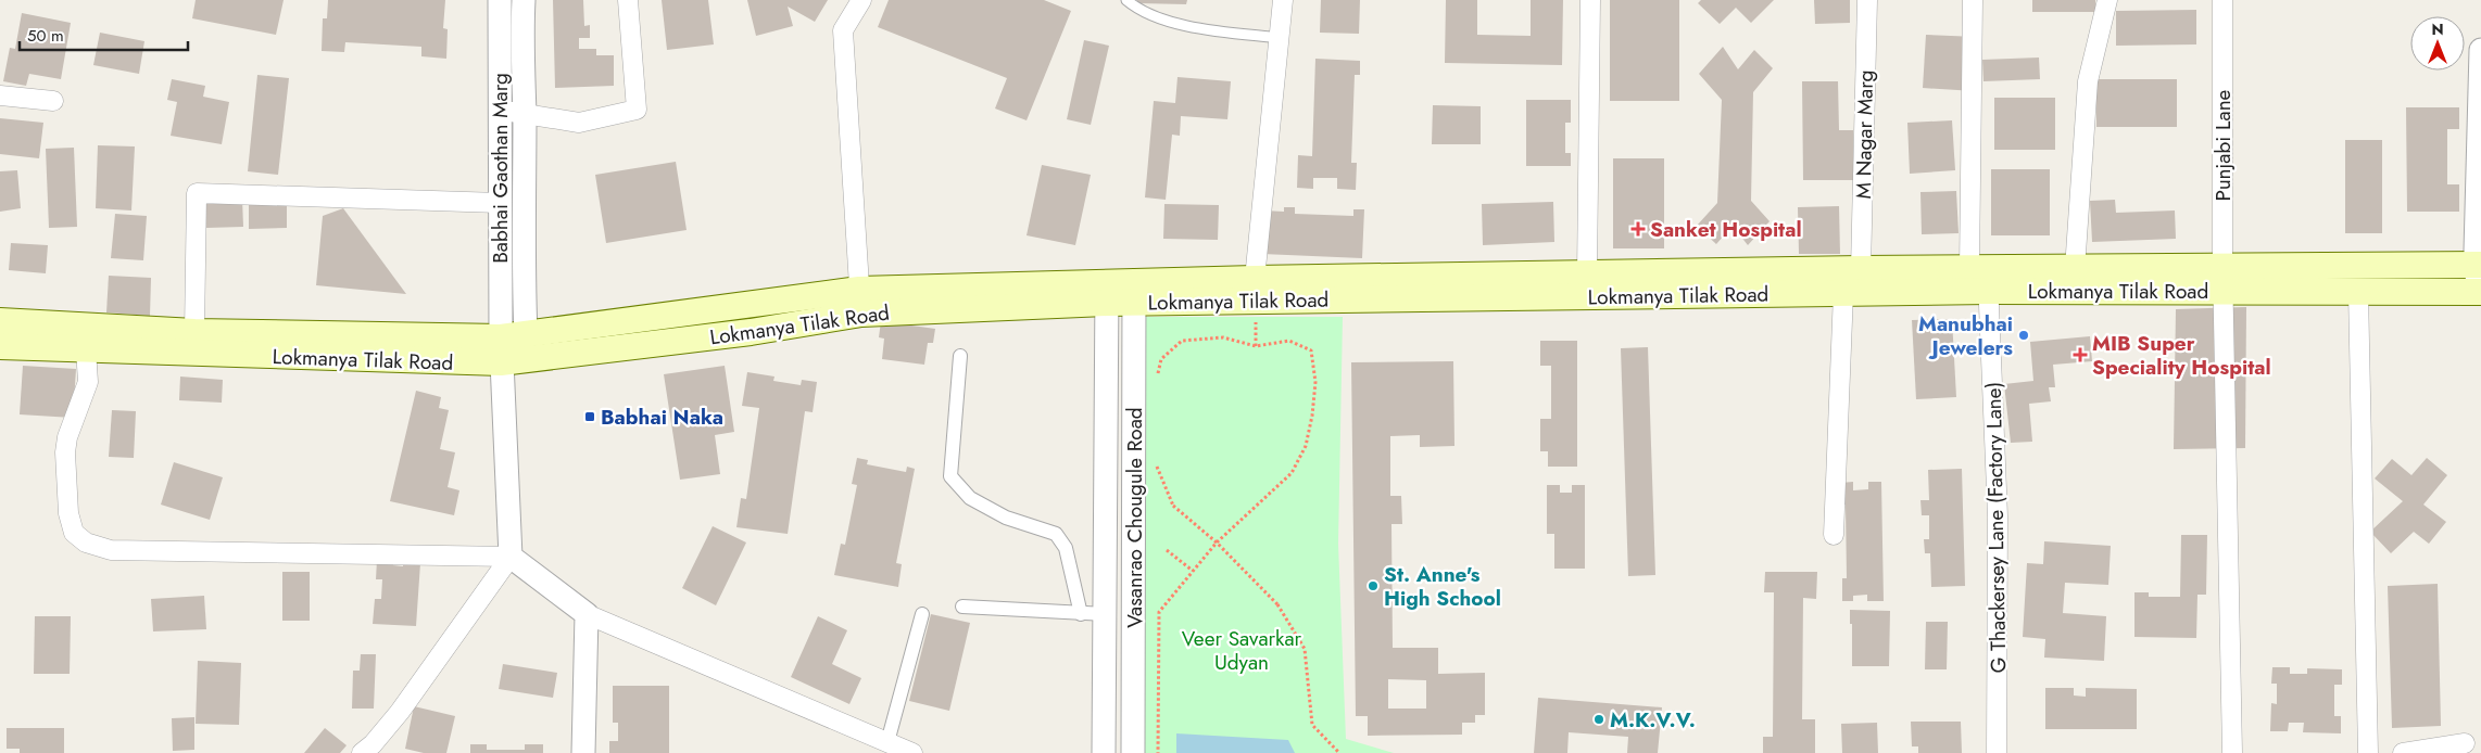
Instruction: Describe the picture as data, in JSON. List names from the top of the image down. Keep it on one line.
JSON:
{"streets":{"main road":["Lokmanya Tilak Road"],"street":["M Nagar Marg","Punjabi Lane","Babhai Gaothan Marg","Vasanrao Chougule Road","G Thackersey Lane (Factory Lane)"]},"crossings":[["M Nagar Marg","Lokmanya Tilak Road"],["Punjabi Lane","Lokmanya Tilak Road"],["Babhai Gaothan Marg","Lokmanya Tilak Road"],["Lokmanya Tilak Road","Vasanrao Chougule Road"],["Lokmanya Tilak Road","G Thackersey Lane (Factory Lane)"]],"parks":["Veer Savarkar Udyan"],"places":{"health":["Sanket Hospital","MIB Super Speciality Hospital"],"other":["Manubhai Jewelers","St. Anne's High School","M.K.V.V."],"transit":["Babhai Naka"]},"scale_bar":"50 m","north":"top"}
